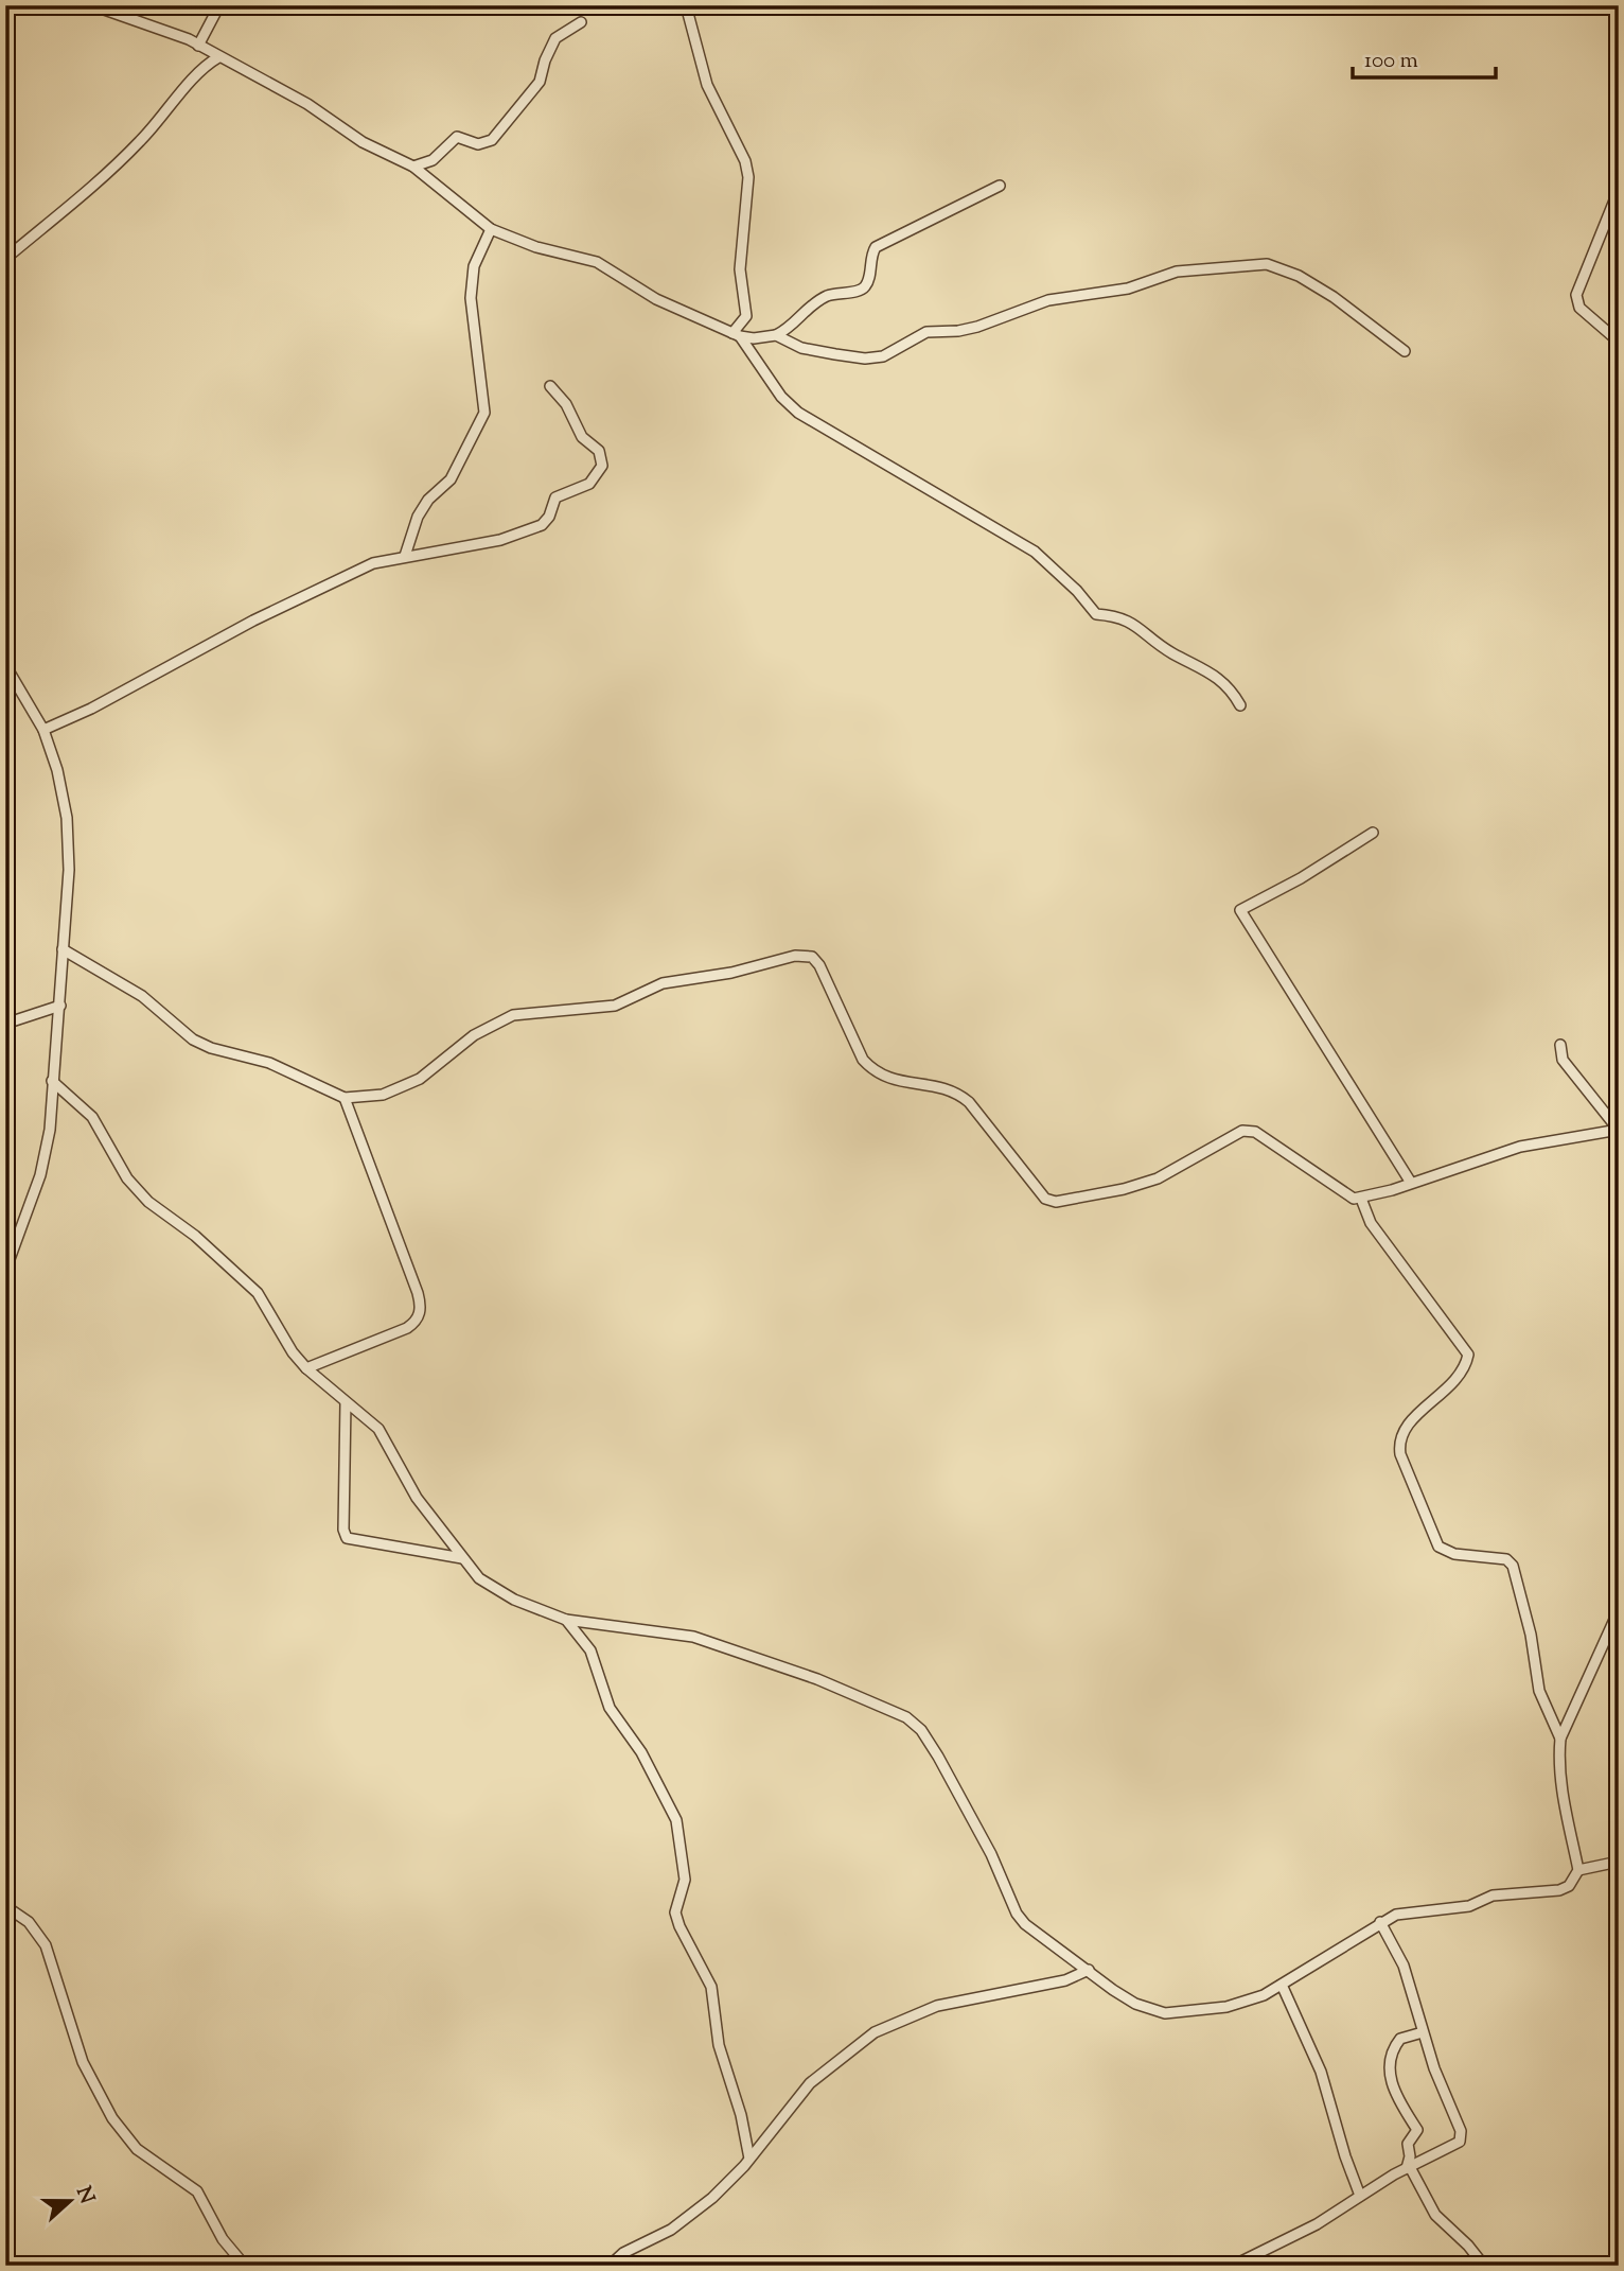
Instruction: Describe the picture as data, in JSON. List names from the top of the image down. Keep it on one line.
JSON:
{"scale_bar":"100 m","north":"right"}
